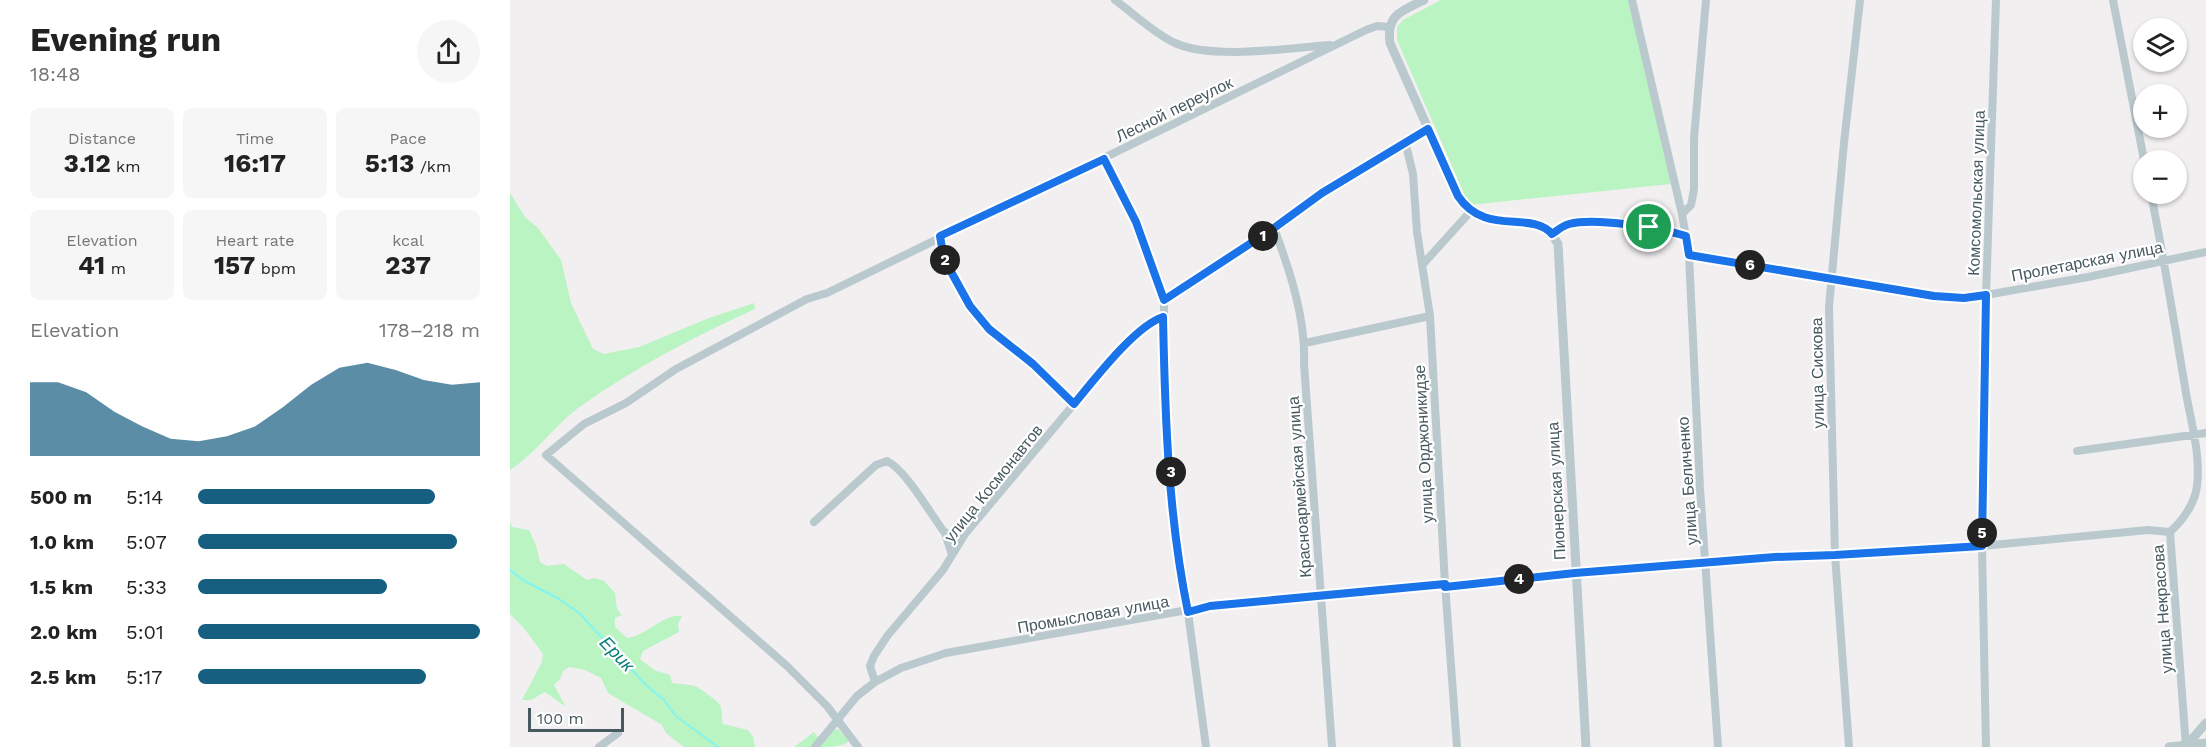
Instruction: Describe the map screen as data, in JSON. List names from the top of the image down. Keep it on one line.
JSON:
{"streets":{"street":["Лесной переулок","Комсомольская улица","Пролетарская улица","улица Сискова","улица Орджоникидзе","улица Беличенко","улица Космонавтов","Красноармейская улица","Пионерская улица","улица Некрасова","Промысловая улица"]},"crossings":[["Лесной переулок","Промысловая улица"],["Комсомольская улица","Пролетарская улица"],["Комсомольская улица","Промысловая улица"],["Пролетарская улица","улица Сискова"],["Пролетарская улица","улица Беличенко"],["Пролетарская улица","улица Некрасова"],["улица Сискова","Промысловая улица"],["улица Орджоникидзе","Промысловая улица"],["улица Беличенко","Промысловая улица"],["улица Космонавтов","Промысловая улица"],["Красноармейская улица","Промысловая улица"],["Пионерская улица","Промысловая улица"],["улица Некрасова","Промысловая улица"]],"water":["Ерик"],"scale_bar":"100 m","page":{"heading":["Evening run","18:48"],"map_buttons":["+","−"],"stats":[["Distance","3.12 km"],["Time","16:17"],["Pace","5:13 /km"],["Elevation","41 m"],["Heart rate","157 bpm"],["kcal","237"]],"pins":["1","2","6","3","5","4"],"chart":["Elevation","178–218 m"],"list":[{"name":"500 m","note":"5:14"},{"name":"1.0 km","note":"5:07"},{"name":"1.5 km","note":"5:33"},{"name":"2.0 km","note":"5:01"},{"name":"2.5 km","note":"5:17"}],"scale":"100 m"}}
